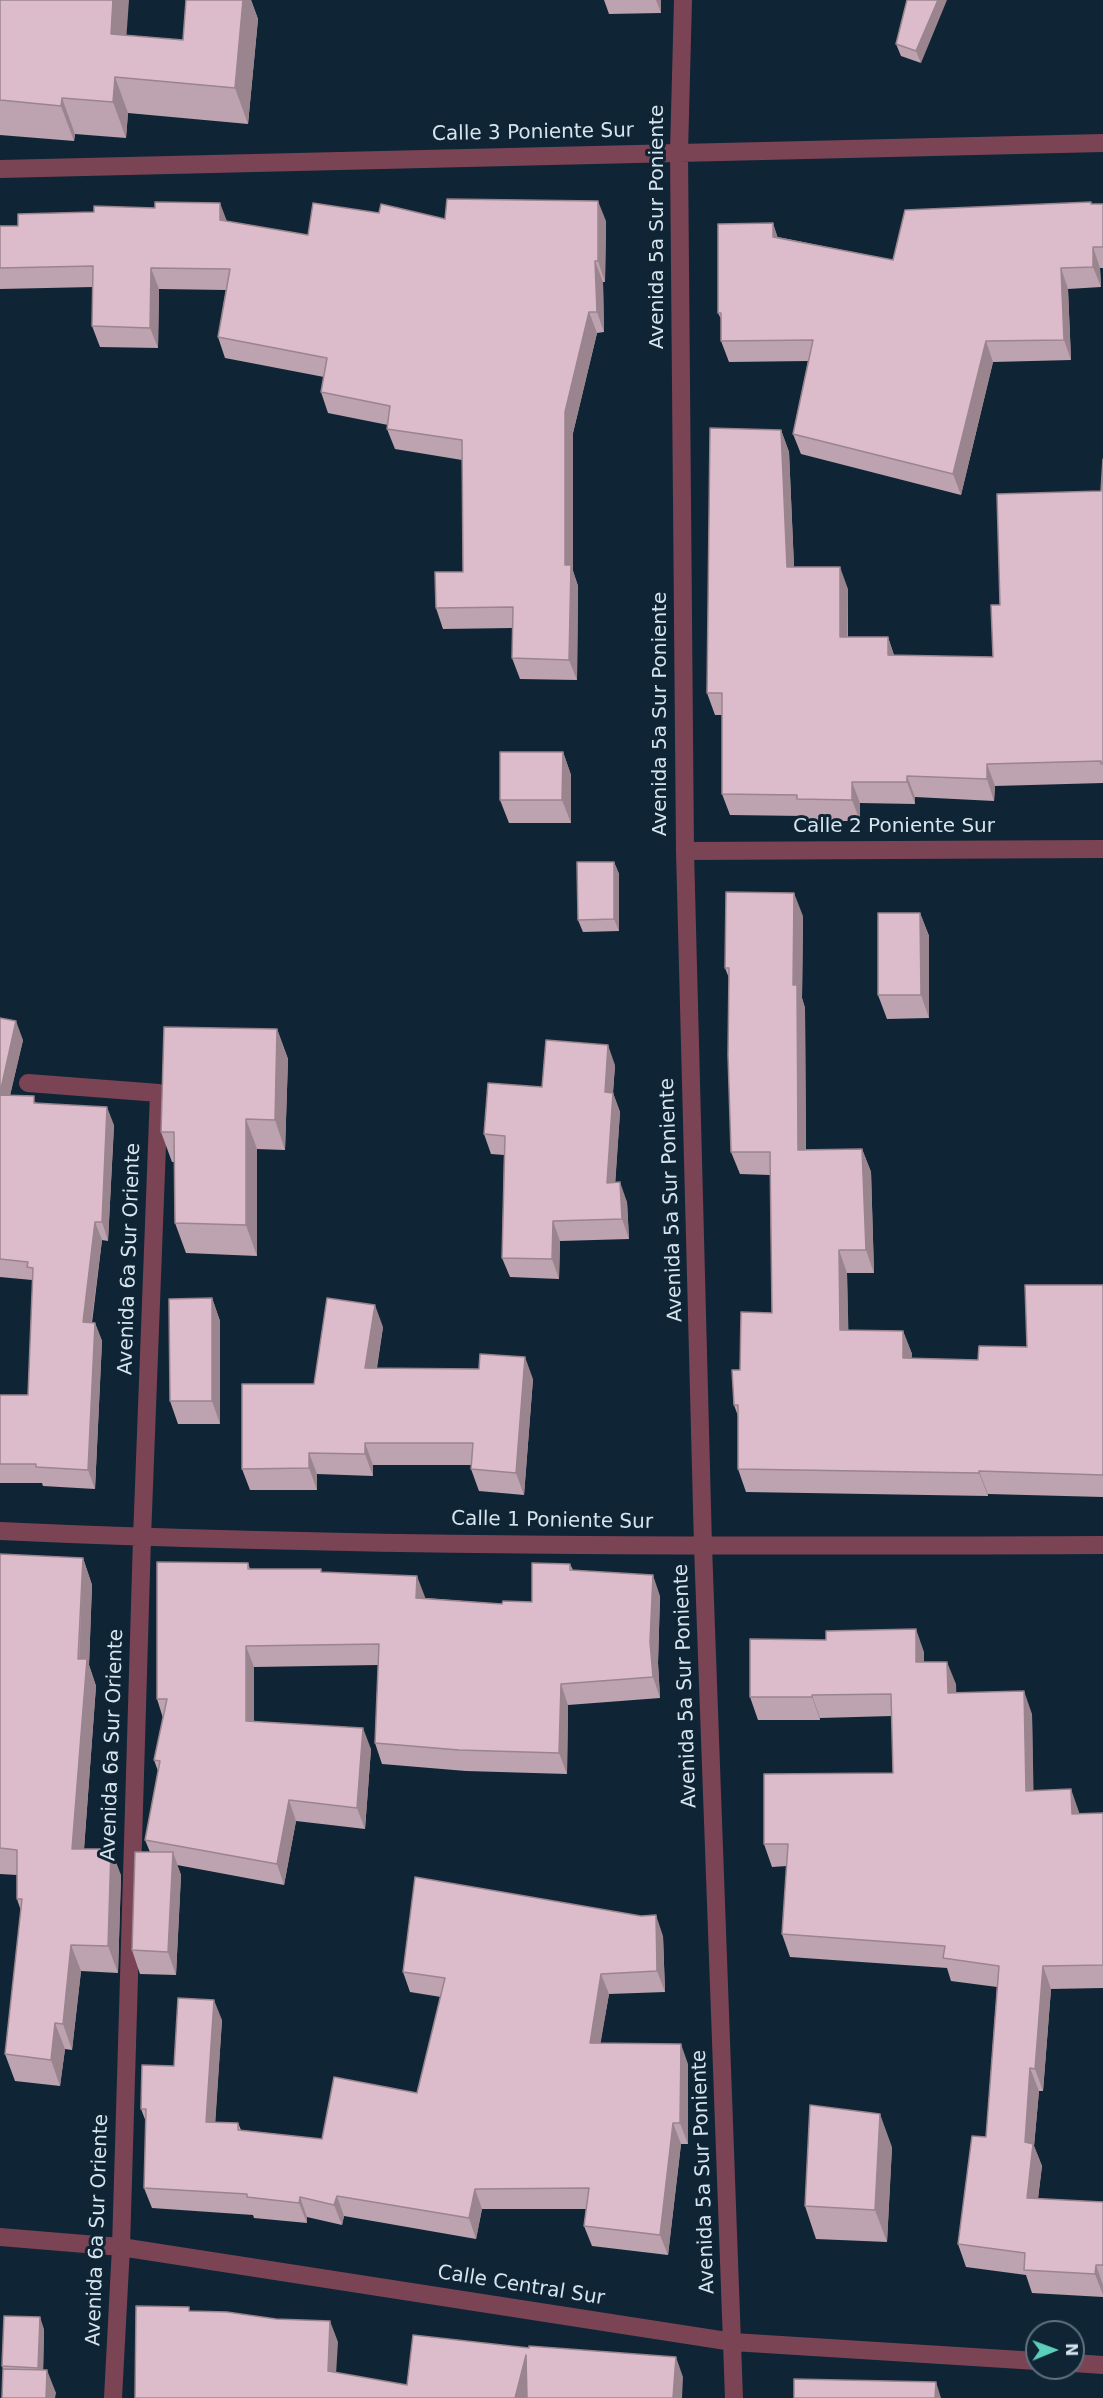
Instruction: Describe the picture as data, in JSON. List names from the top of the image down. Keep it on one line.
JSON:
{"streets":{"street":["Calle 3 Poniente Sur","Avenida 5a Sur Poniente","Calle 2 Poniente Sur","Avenida 6a Sur Oriente","Calle 1 Poniente Sur","Calle Central Sur"]},"crossings":[["Calle 3 Poniente Sur","Avenida 5a Sur Poniente"],["Avenida 5a Sur Poniente","Calle 2 Poniente Sur"],["Avenida 5a Sur Poniente","Calle 1 Poniente Sur"],["Avenida 5a Sur Poniente","Calle Central Sur"],["Avenida 6a Sur Oriente","Calle 1 Poniente Sur"],["Avenida 6a Sur Oriente","Calle Central Sur"]],"north":"right"}
